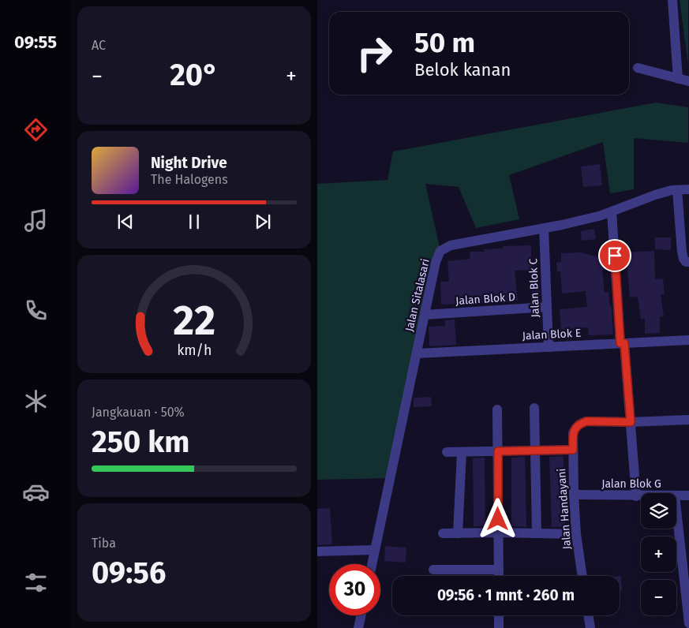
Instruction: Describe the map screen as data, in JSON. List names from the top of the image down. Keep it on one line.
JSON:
{"streets":{"street":["Jalan Blok C","Jalan Sitalasari","Jalan Blok D","Jalan Blok E","Jalan Blok G","Jalan Handayani"]},"crossings":[["Jalan Blok C","Jalan Sitalasari"],["Jalan Blok C","Jalan Blok D"],["Jalan Blok C","Jalan Blok E"],["Jalan Sitalasari","Jalan Blok D"],["Jalan Sitalasari","Jalan Blok E"],["Jalan Blok G","Jalan Handayani"]],"page":{"tabs":"09:55","tile":["AC",["Jangkauan · 50%","250 km"],["Tiba","09:56"]],"turn":["50 m","Belok kanan"],"heat":["−","20°","+"],"song":["Night Drive","The Halogens"],"map_buttons":["+","−"],"limit":"30","trip":"09:56 · 1 mnt · 260 m","gauge":["22","km/h"]}}
